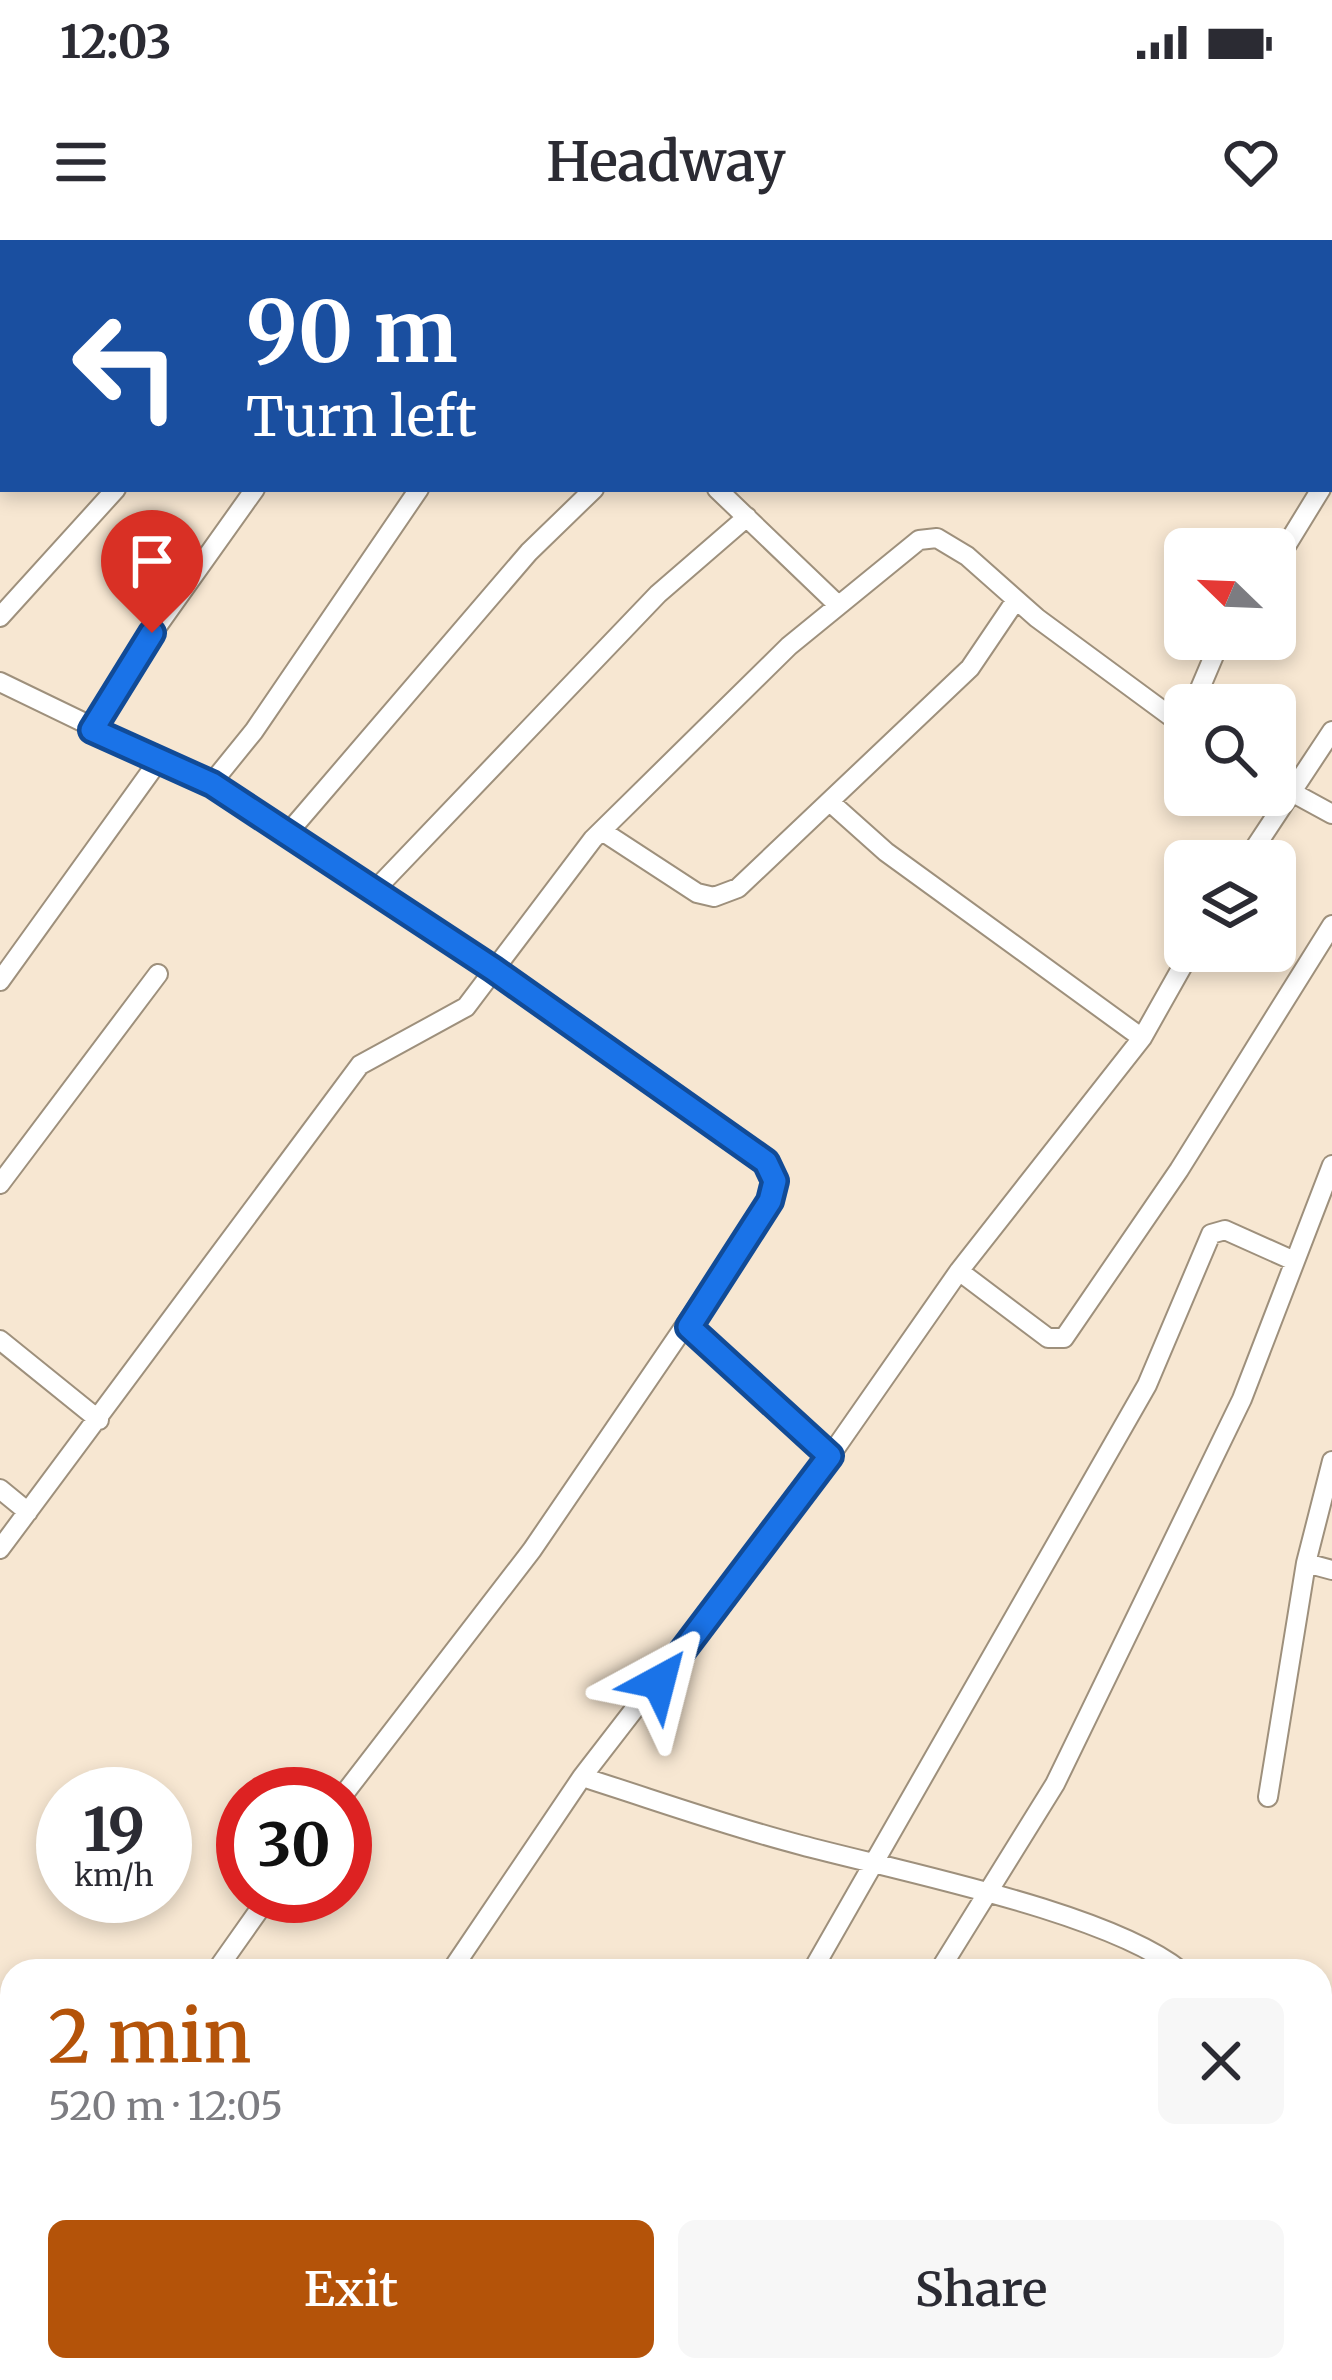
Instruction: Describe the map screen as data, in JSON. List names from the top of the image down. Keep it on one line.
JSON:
{"north":"top left","page":{"status":"12:03","header":"Headway","turn":["90 m","Turn left"],"speed":"19 km/h","limit":"30","heading":["2 min","520 m · 12:05"],"buttons":["Exit","Share"]}}
